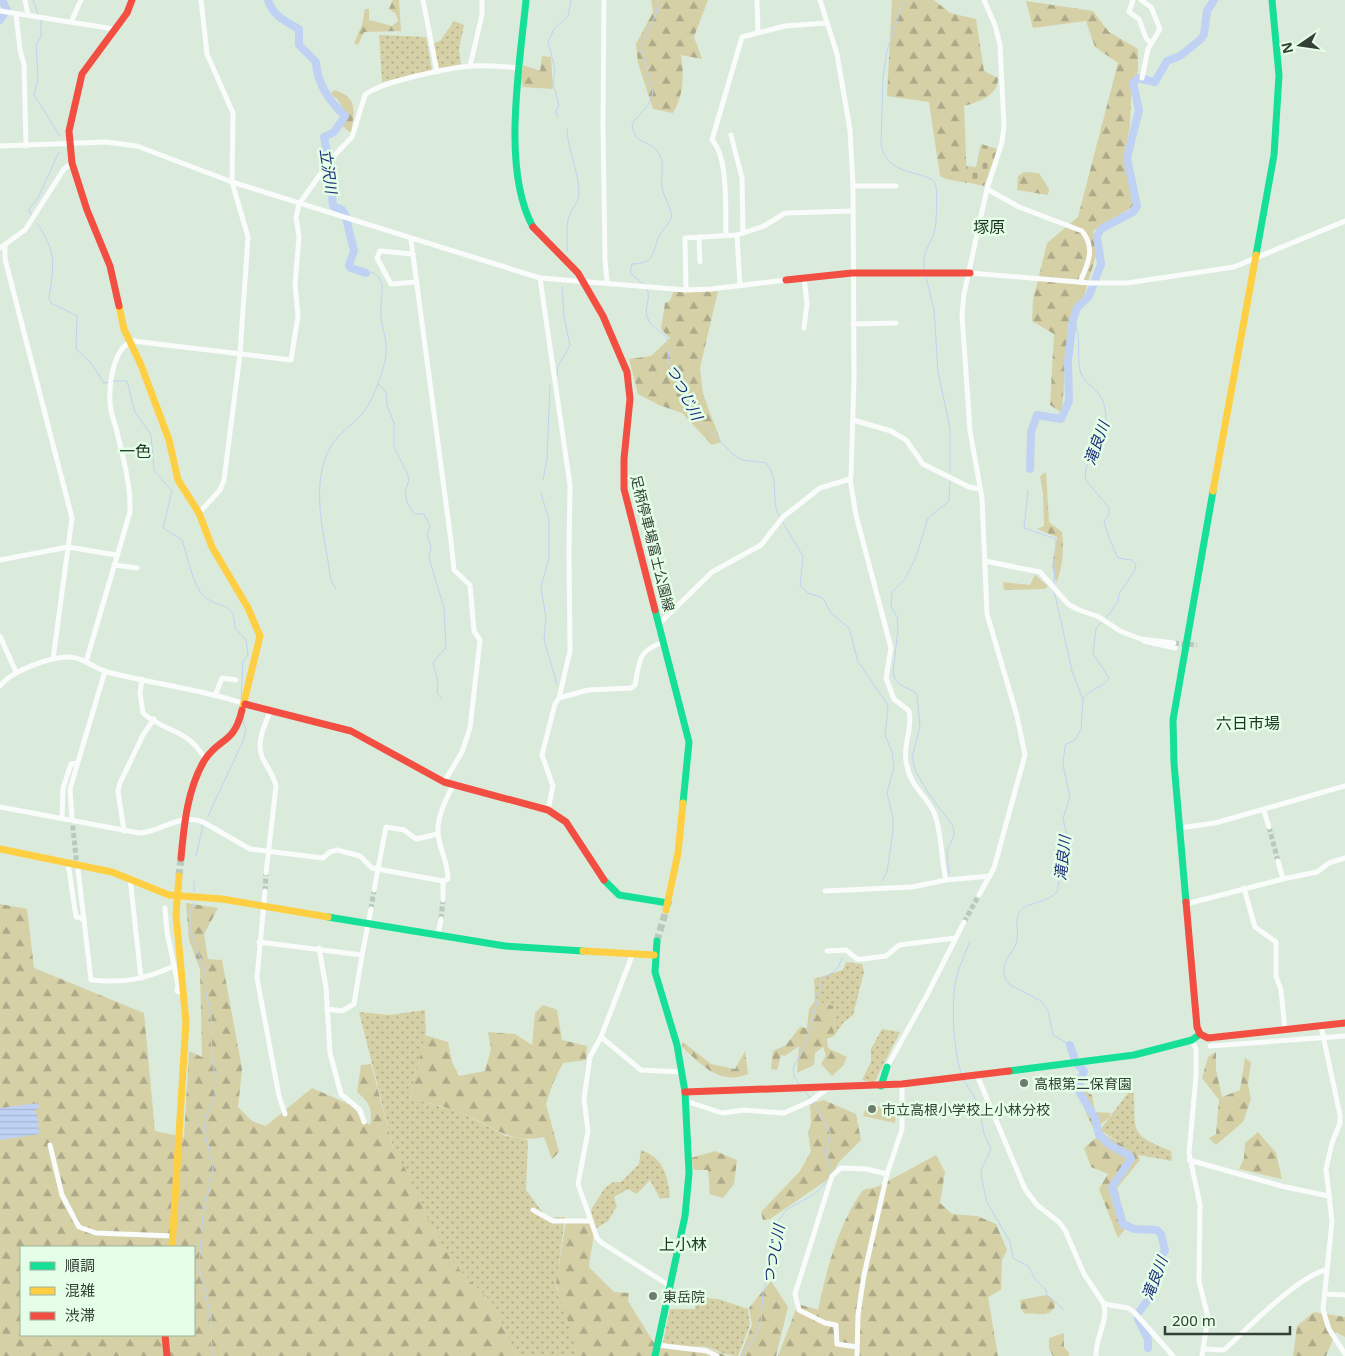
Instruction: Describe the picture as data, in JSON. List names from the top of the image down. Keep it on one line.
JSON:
{"streets":{"street":["足柄停車場富士公園線"]},"districts":["塚原","一色","六日市場","上小林"],"water":["立沢川","つつじ川","滝良川"],"places":["高根第二保育園","市立高根小学校上小林分校","東岳院"],"legend":["順調","混雑","渋滞"],"scale_bar":"200 m","north":"left"}
